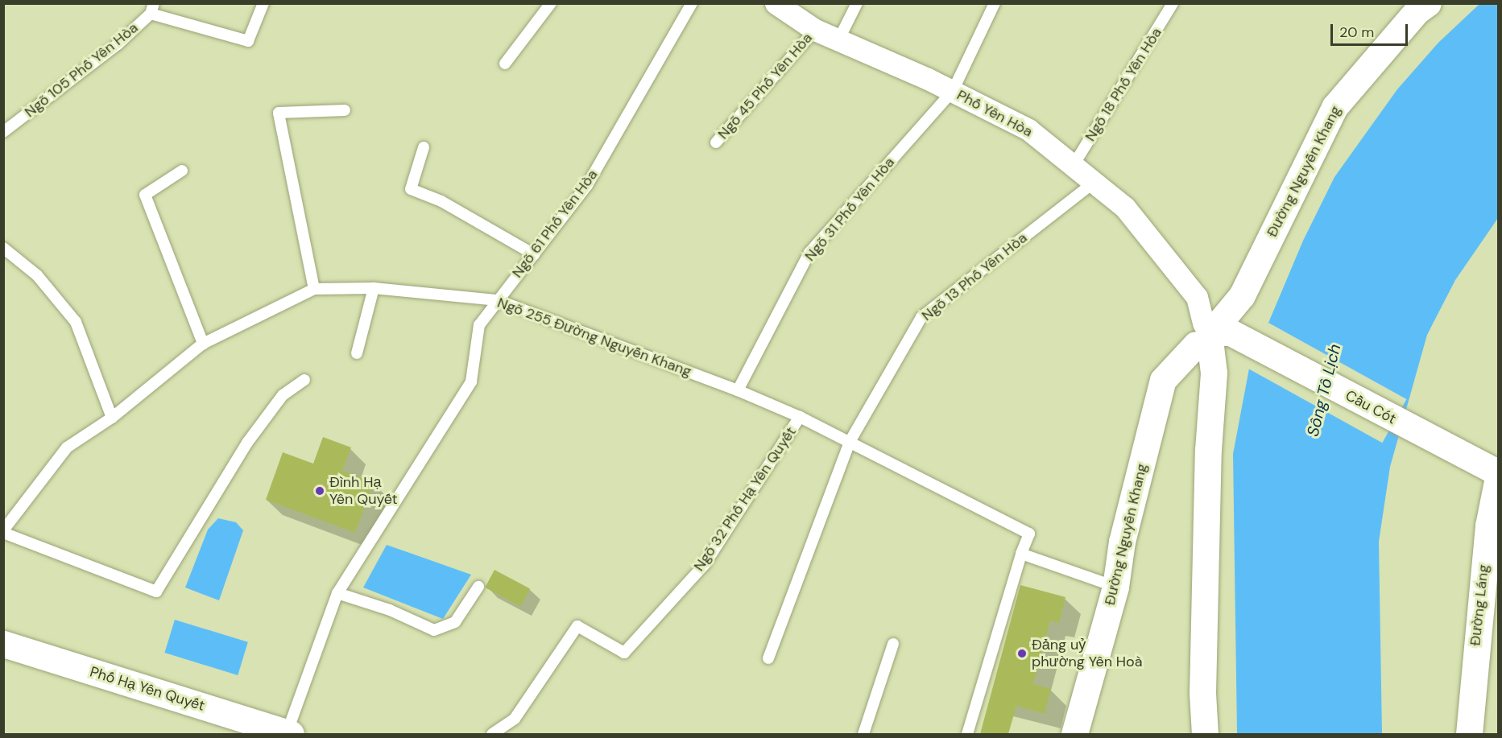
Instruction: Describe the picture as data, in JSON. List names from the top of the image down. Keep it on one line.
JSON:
{"streets":{"main road":["Đường Nguyễn Khang","Cầu Cót","Đường Láng","Phố Hạ Yên Quyết"],"street":["Phố Yên Hòa"],"lane":["Ngõ 105 Phố Yên Hòa","Ngõ 18 Phố Yên Hòa","Ngõ 45 Phố Yên Hòa","Ngõ 31 Phố Yên Hòa","Ngõ 61 Phố Yên Hòa","Ngõ 13 Phố Yên Hòa","Ngõ 255 Đường Nguyễn Khang","Ngõ 32 Phố Hạ Yên Quyết"]},"crossings":[["Ngõ 18 Phố Yên Hòa","Phố Yên Hòa"],["Ngõ 45 Phố Yên Hòa","Phố Yên Hòa"],["Phố Yên Hòa","Đường Nguyễn Khang"],["Phố Yên Hòa","Ngõ 31 Phố Yên Hòa"],["Phố Yên Hòa","Ngõ 13 Phố Yên Hòa"],["Phố Yên Hòa","Cầu Cót"],["Đường Nguyễn Khang","Cầu Cót"],["Ngõ 31 Phố Yên Hòa","Ngõ 255 Đường Nguyễn Khang"],["Ngõ 61 Phố Yên Hòa","Ngõ 255 Đường Nguyễn Khang"],["Ngõ 61 Phố Yên Hòa","Phố Hạ Yên Quyết"],["Ngõ 13 Phố Yên Hòa","Ngõ 255 Đường Nguyễn Khang"],["Ngõ 255 Đường Nguyễn Khang","Ngõ 32 Phố Hạ Yên Quyết"]],"water":["Sông Tô Lịch"],"places":["Đình Hạ Yên Quyết","Đảng uỷ phường Yên Hoà"],"scale_bar":"20 m"}
